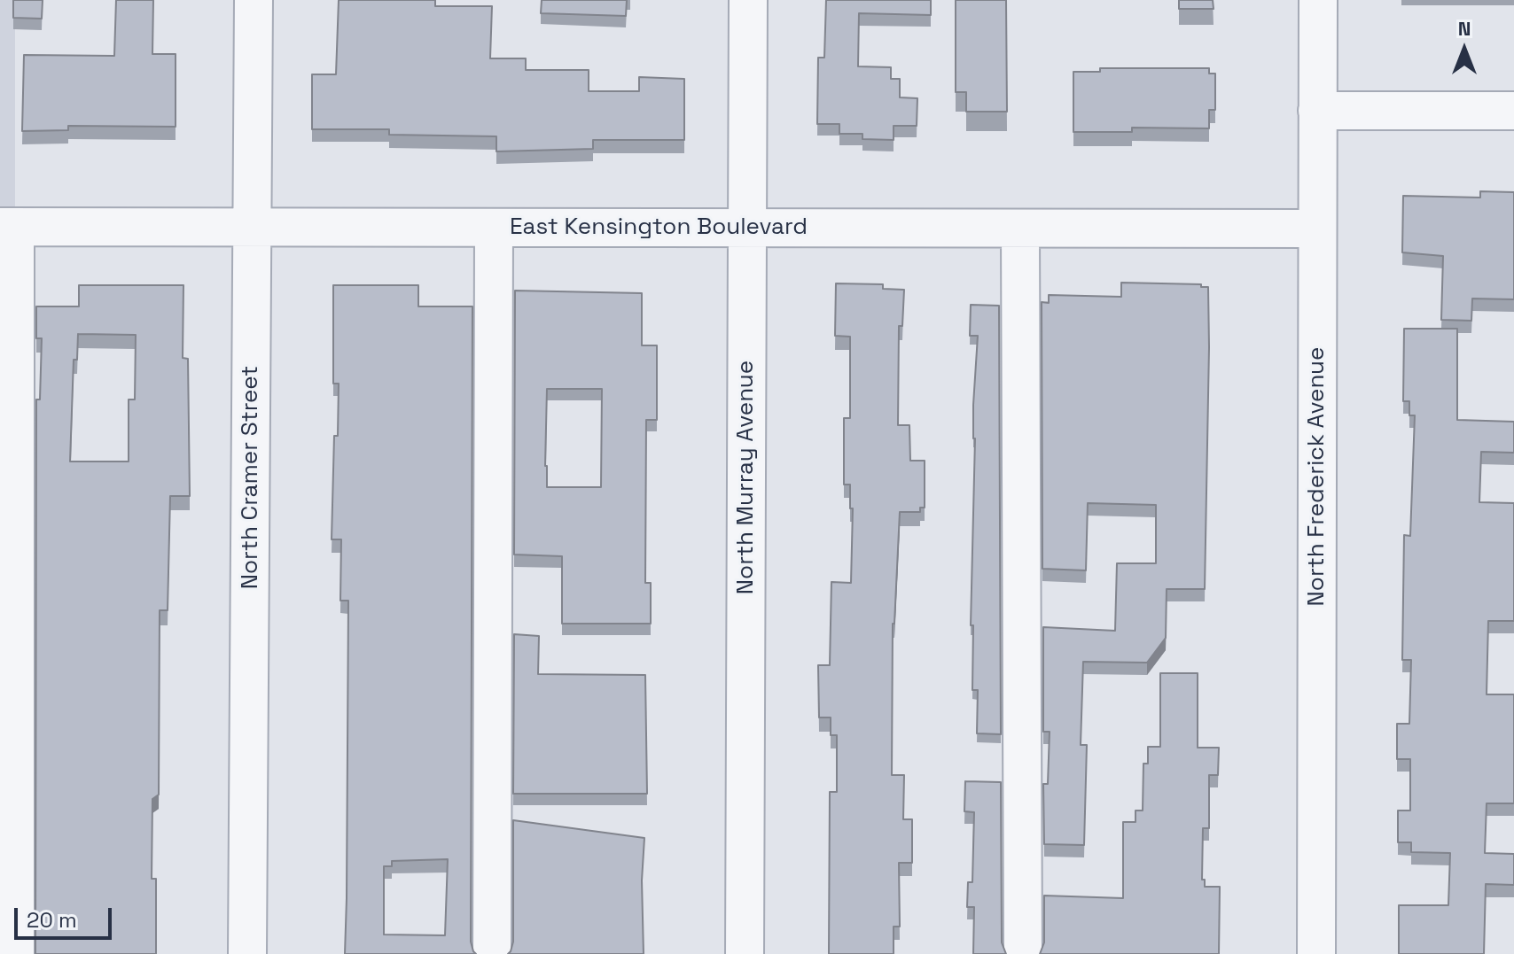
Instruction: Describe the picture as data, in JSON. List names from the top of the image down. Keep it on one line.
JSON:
{"streets":{"street":["East Kensington Boulevard","North Frederick Avenue","North Cramer Street","North Murray Avenue"]},"crossings":[["East Kensington Boulevard","North Frederick Avenue"],["East Kensington Boulevard","North Cramer Street"],["East Kensington Boulevard","North Murray Avenue"]],"scale_bar":"20 m","north":"top"}
